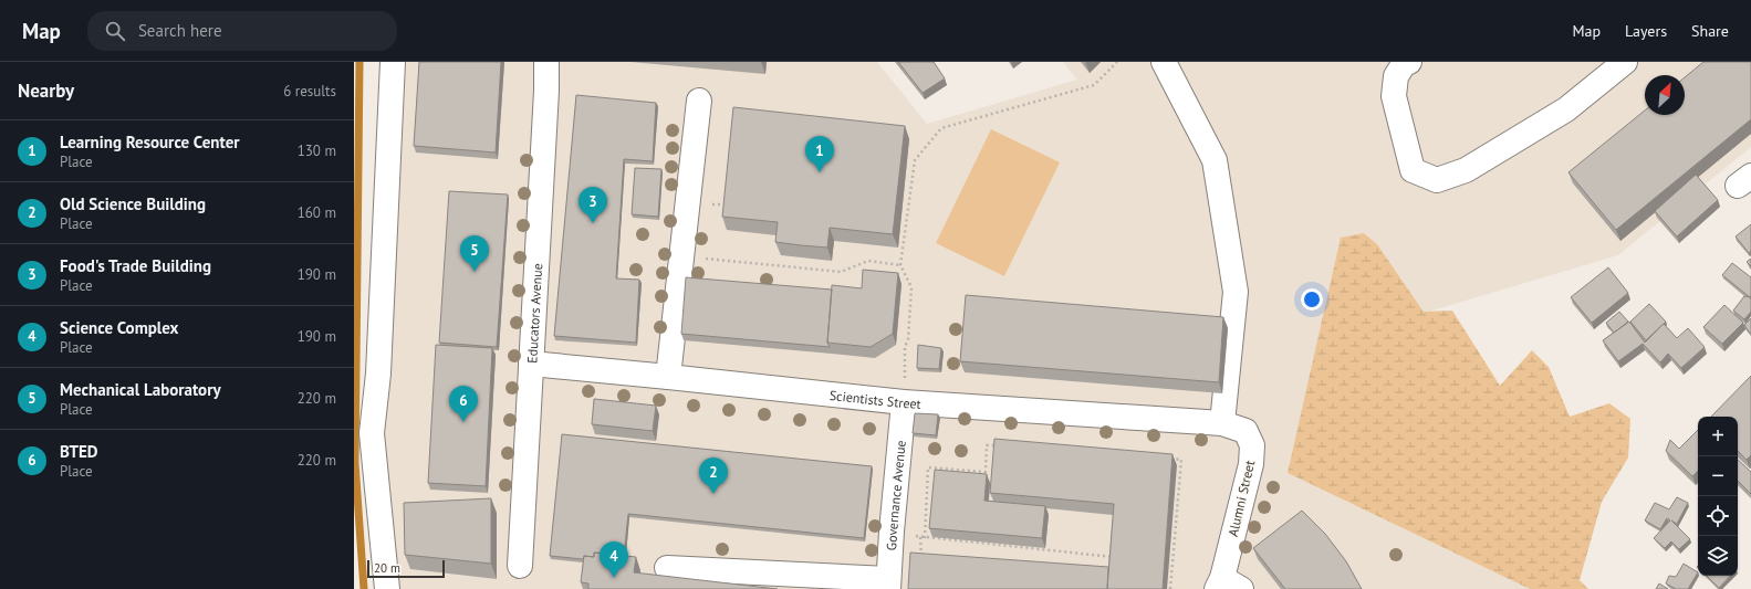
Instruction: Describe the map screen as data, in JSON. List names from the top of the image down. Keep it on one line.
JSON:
{"streets":{"street":["Educators Avenue","Scientists Street","Governance Avenue","Alumni Street"]},"crossings":[["Educators Avenue","Scientists Street"],["Scientists Street","Governance Avenue"],["Scientists Street","Alumni Street"]],"scale_bar":"20 m","north":"top right","page":{"header":"Map","search":"Search here","nav":["Map","Layers","Share"],"heading":["Nearby","6 results"],"list":[{"mark":"1","name":"Learning Resource Center","note":"Place","value":"130 m"},{"mark":"2","name":"Old Science Building","note":"Place","value":"160 m"},{"mark":"3","name":"Food's Trade Building","note":"Place","value":"190 m"},{"mark":"4","name":"Science Complex","note":"Place","value":"190 m"},{"mark":"5","name":"Mechanical Laboratory","note":"Place","value":"220 m"},{"mark":"6","name":"BTED","note":"Place","value":"220 m"}],"pins":["1","3","5","6","2","4"],"map_buttons":["+","−"],"scale":"20 m"}}
